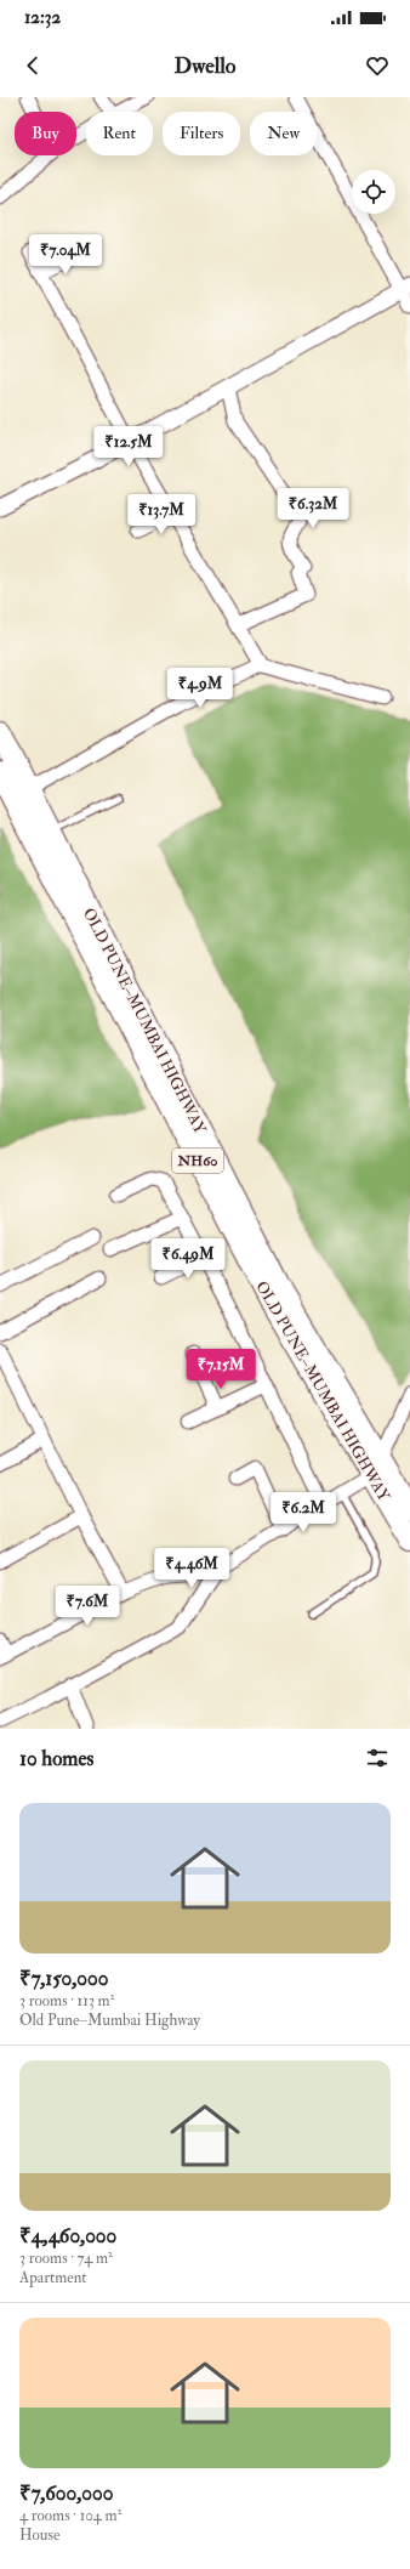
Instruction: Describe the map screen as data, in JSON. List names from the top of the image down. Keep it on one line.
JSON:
{"streets":{"highway":["OLD PUNE–MUMBAI HIGHWAY","NH60"]},"page":{"status":"12:32","header":"Dwello","chip":["Buy","Rent","Filters","New"],"price":["₹7.04M","₹12.5M","₹6.32M","₹13.7M","₹4.9M","₹6.49M","₹7.15M","₹6.2M","₹4.46M","₹7.6M"],"heading":"10 homes","list":[{"name":"₹7,150,000","note":"3 rooms · 113 m² · Old Pune–Mumbai Highway"},{"name":"₹4,460,000","note":"3 rooms · 74 m² · Apartment"},{"name":"₹7,600,000","note":"4 rooms · 104 m² · House"}]}}
